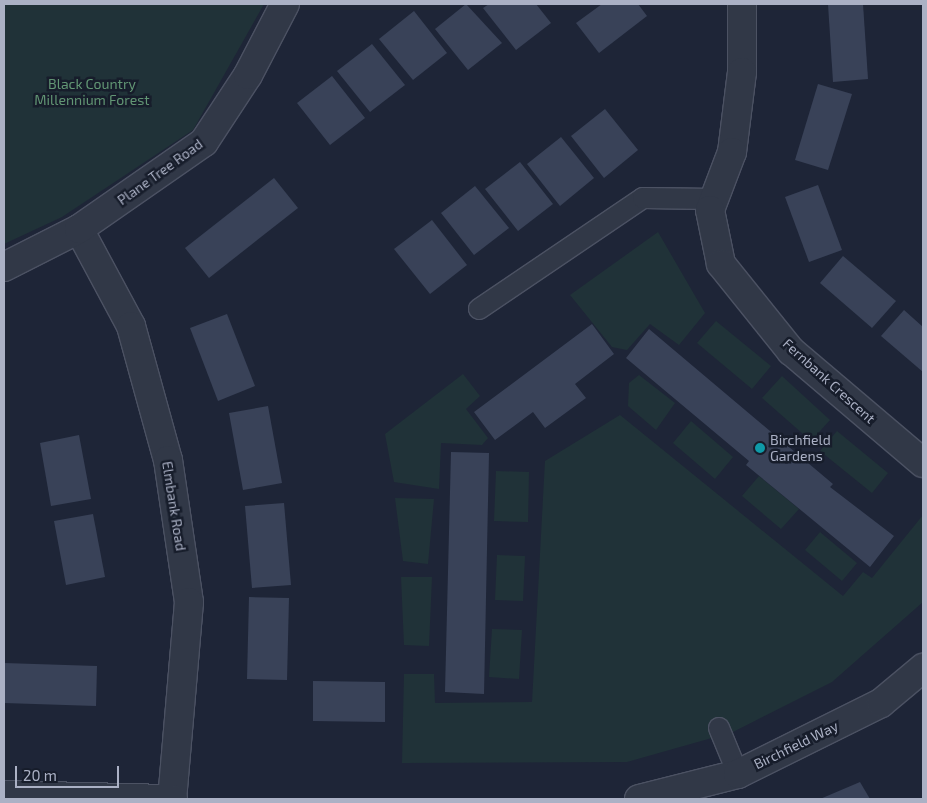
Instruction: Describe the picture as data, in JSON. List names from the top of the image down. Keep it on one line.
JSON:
{"streets":{"street":["Plane Tree Road","Fernbank Crescent","Elmbank Road","Birchfield Way"]},"crossings":[["Plane Tree Road","Elmbank Road"]],"parks":["Black Country Millennium Forest"],"places":["Birchfield Gardens"],"scale_bar":"20 m"}
